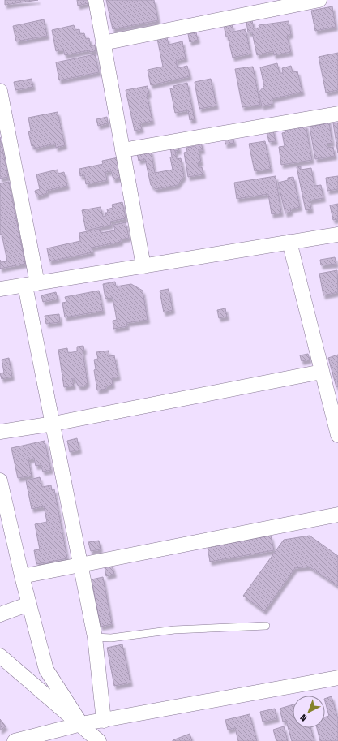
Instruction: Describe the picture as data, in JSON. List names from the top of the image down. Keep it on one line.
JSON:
{"north":"bottom left"}
